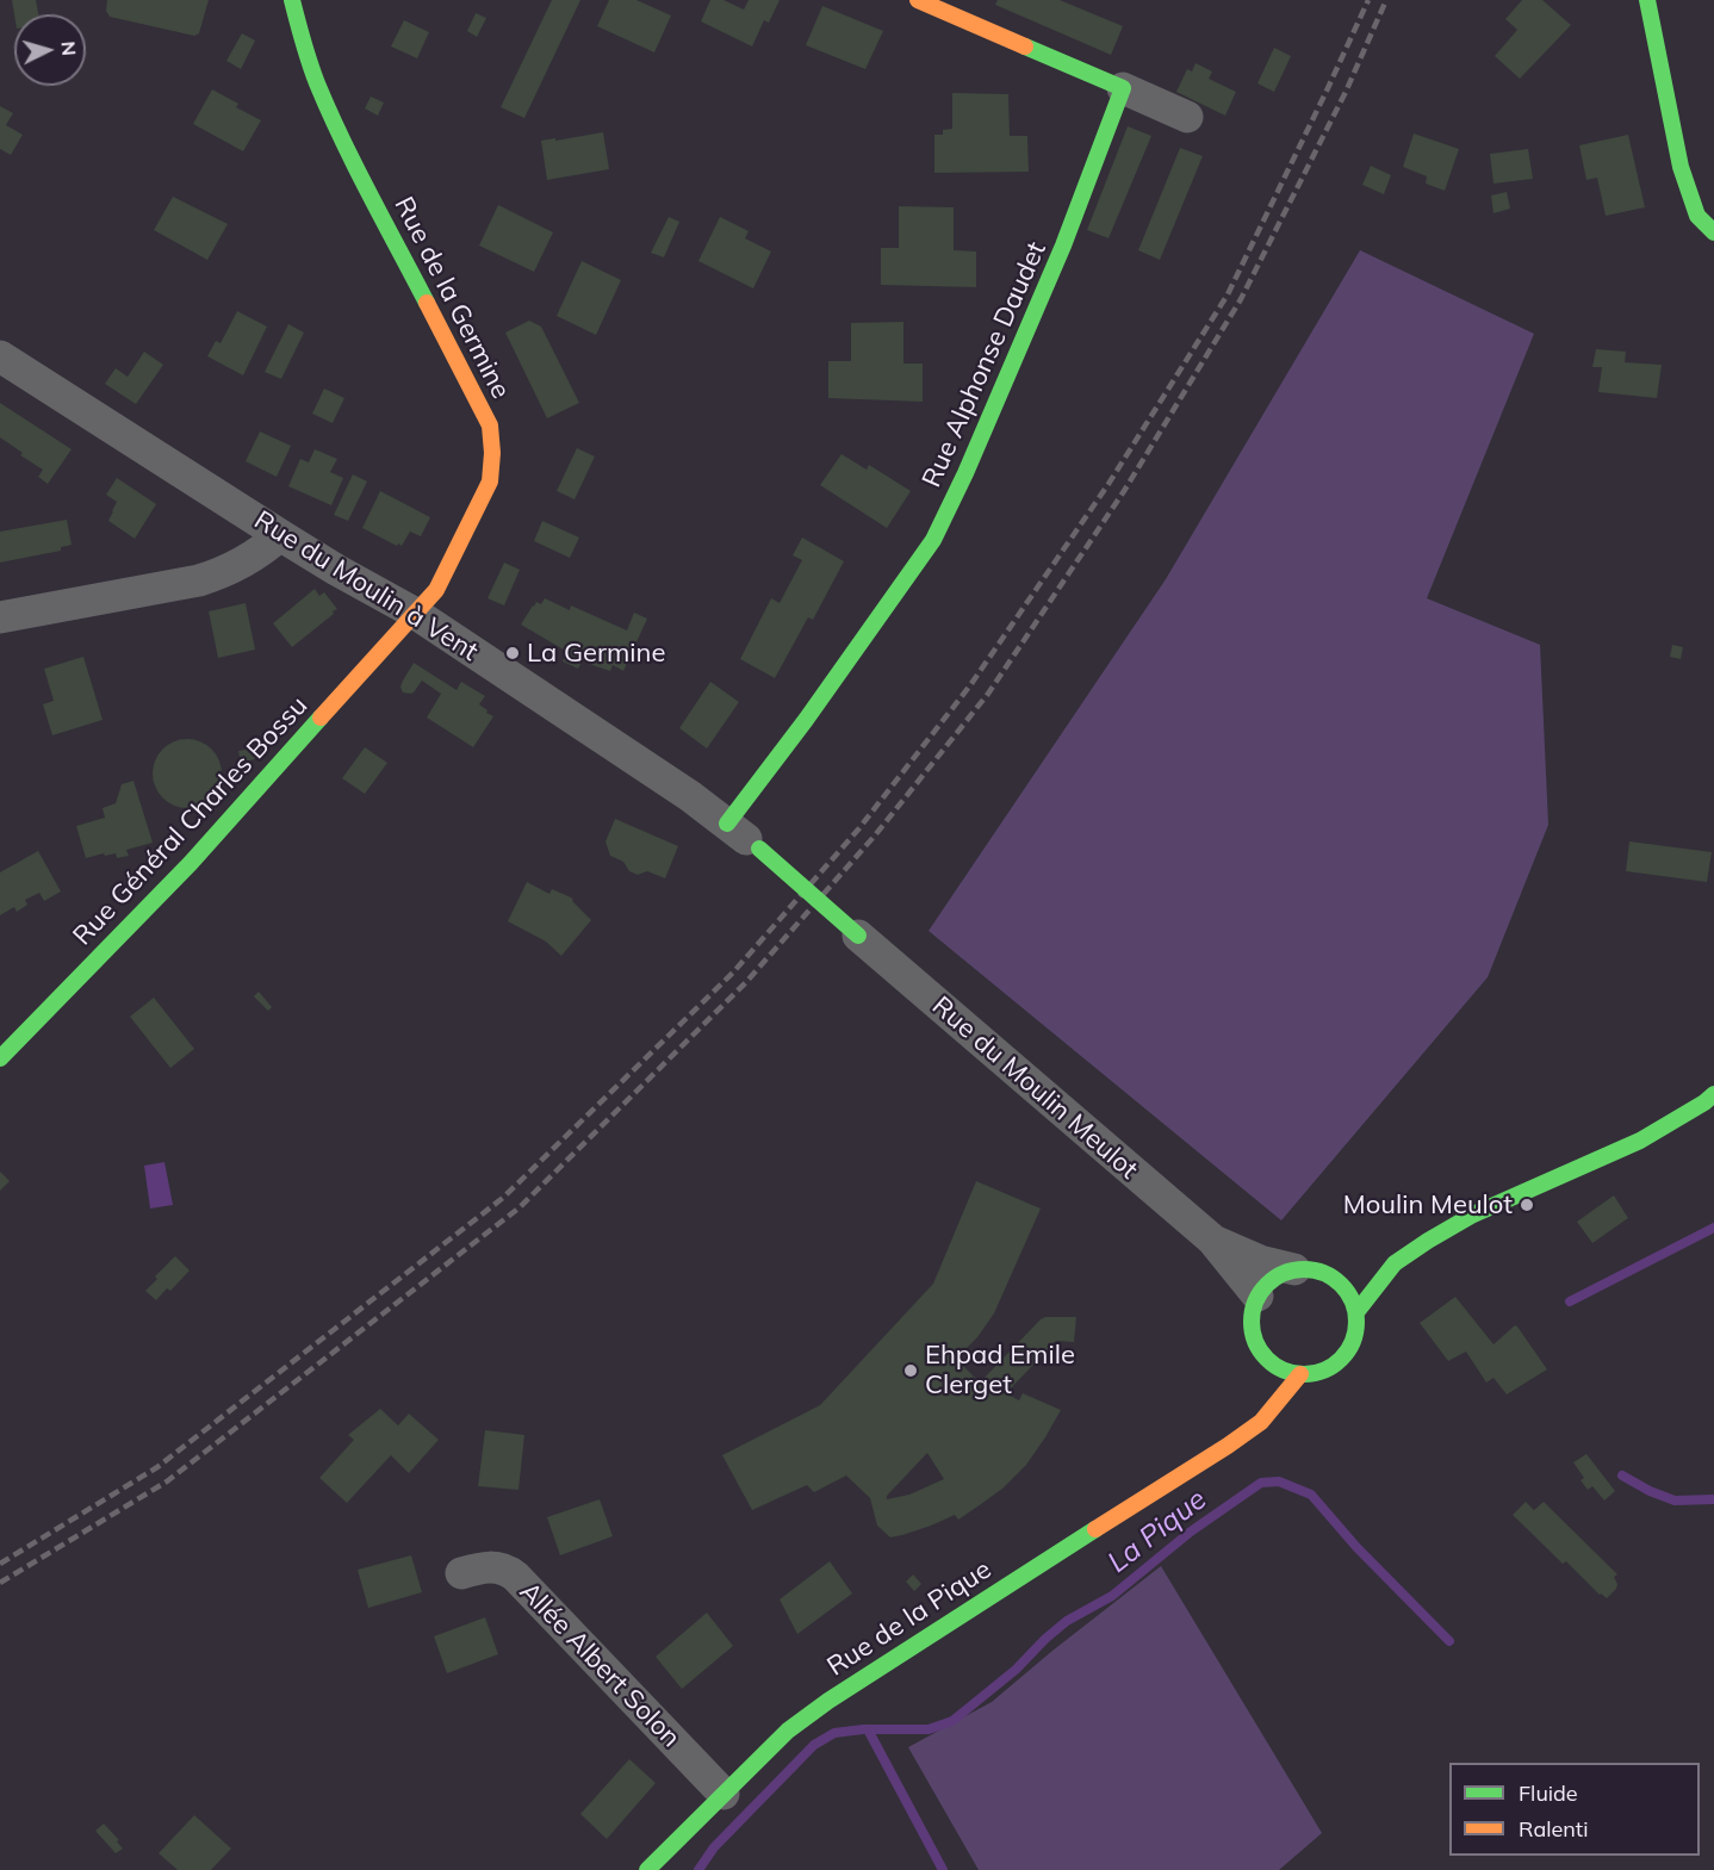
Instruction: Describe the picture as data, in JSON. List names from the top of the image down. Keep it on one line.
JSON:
{"streets":{"street":["Rue de la Germine","Rue Alphonse Daudet","Rue du Moulin à Vent","Rue Général Charles Bossu","Rue du Moulin Meulot","Rue de la Pique","Allée Albert Solon"]},"crossings":[["Rue de la Germine","Rue du Moulin à Vent"],["Rue de la Germine","Rue Général Charles Bossu"],["Rue Alphonse Daudet","Rue du Moulin à Vent"],["Rue du Moulin à Vent","Rue Général Charles Bossu"],["Rue du Moulin Meulot","Rue de la Pique"],["Rue de la Pique","Allée Albert Solon"]],"water":["La Pique"],"places":["La Germine","Moulin Meulot","Ehpad Emile Clerget"],"legend":["Fluide","Ralenti"],"north":"right"}
